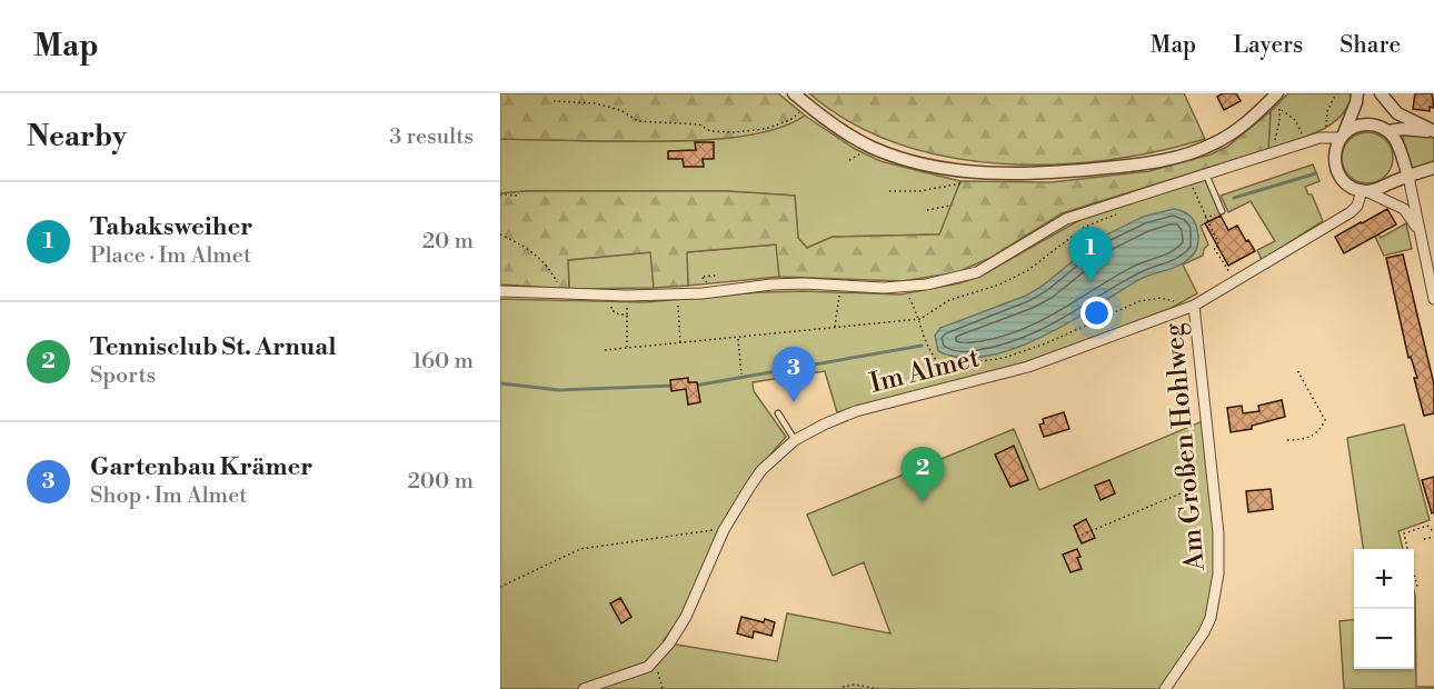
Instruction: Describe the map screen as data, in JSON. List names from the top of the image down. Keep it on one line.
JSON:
{"streets":{"street":["Im Almet","Am Großen Hohlweg"]},"crossings":[["Im Almet","Am Großen Hohlweg"]],"page":{"header":"Map","nav":["Map","Layers","Share"],"heading":["Nearby","3 results"],"list":[{"mark":"1","name":"Tabaksweiher","note":"Place · Im Almet","value":"20 m"},{"mark":"2","name":"Tennisclub St. Arnual","note":"Sports","value":"160 m"},{"mark":"3","name":"Gartenbau Krämer","note":"Shop · Im Almet","value":"200 m"}],"pins":["1","3","2"],"map_buttons":["+","−"]}}
